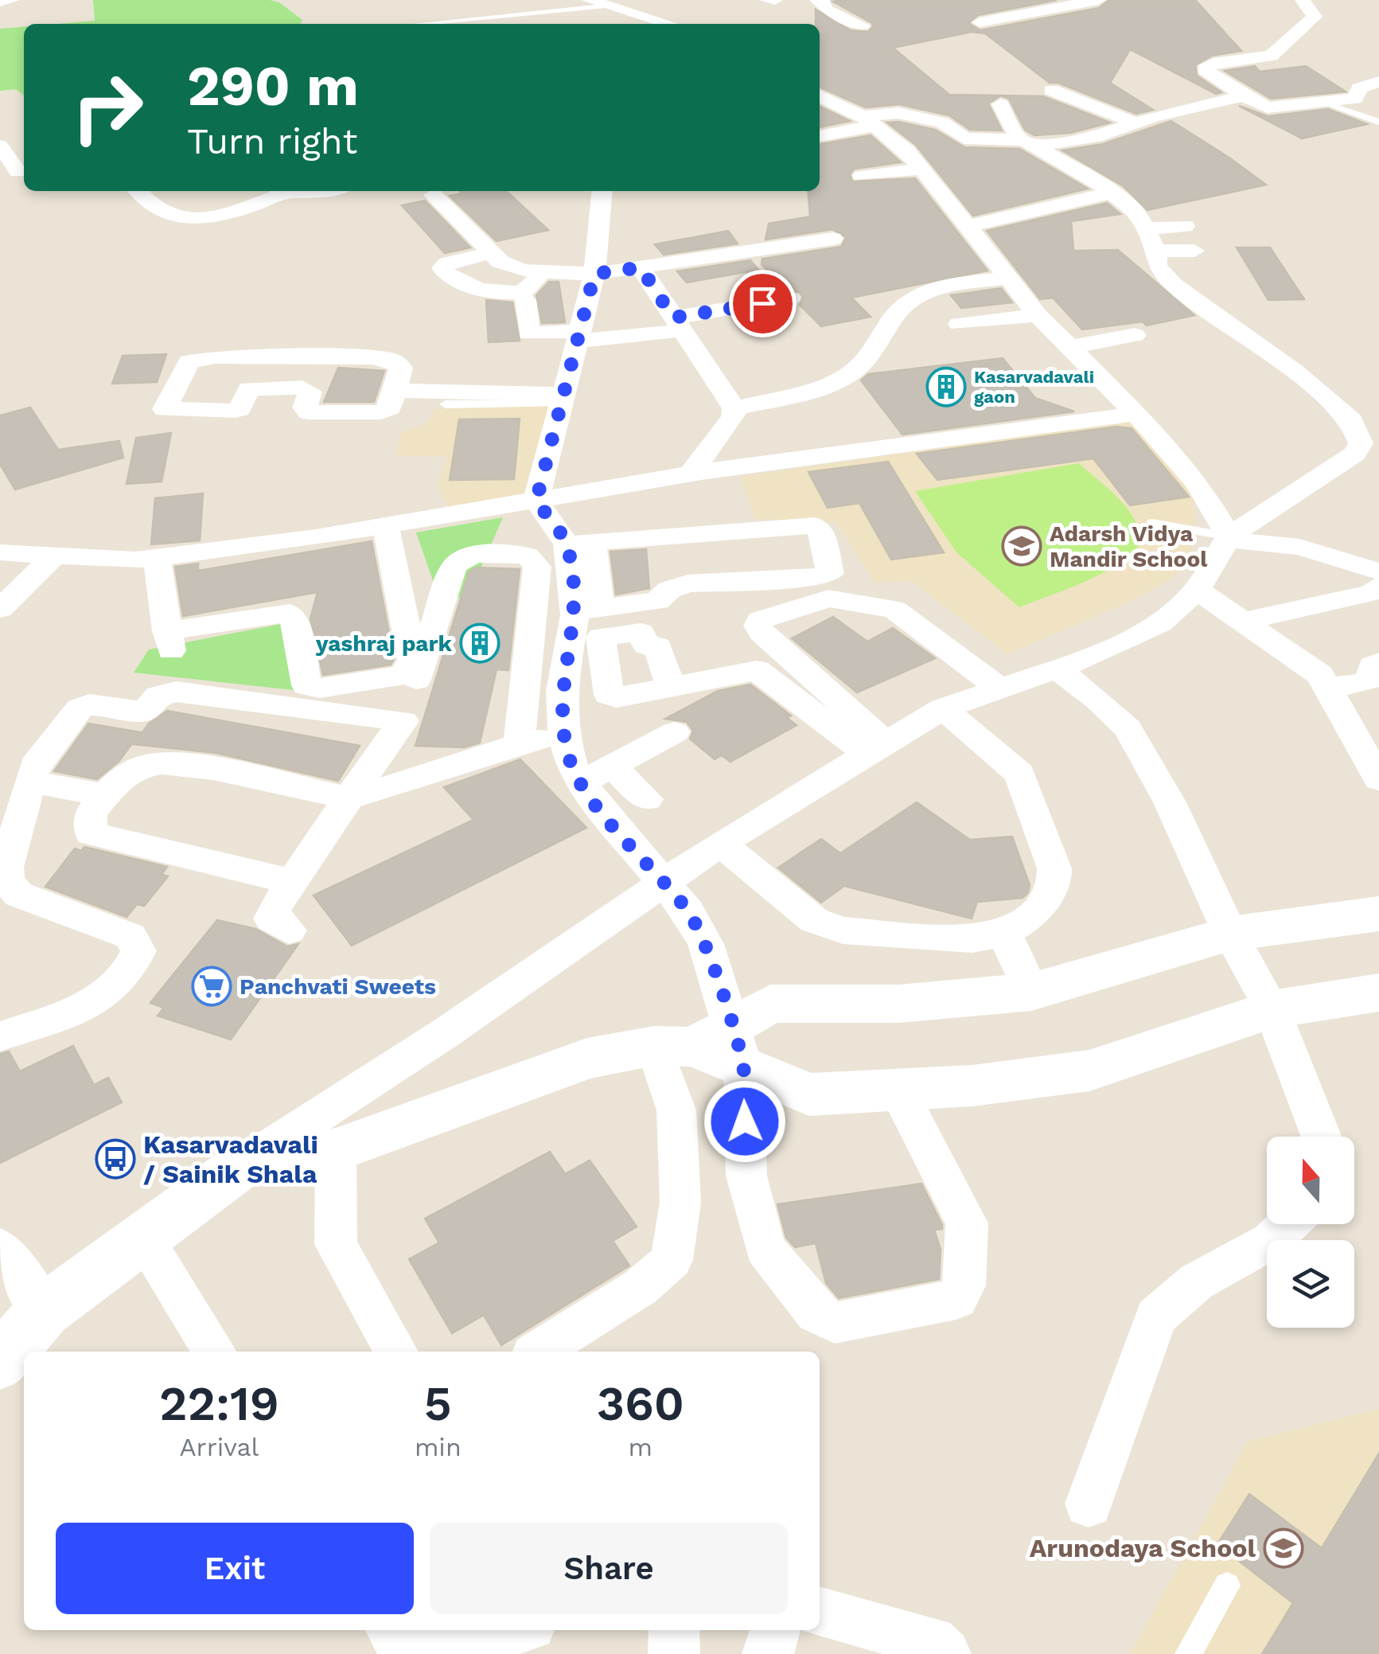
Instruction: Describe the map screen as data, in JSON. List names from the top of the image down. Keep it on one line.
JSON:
{"places":{"building":["Kasarvadavali gaon","yashraj park"],"school or university":["Adarsh Vidya Mandir School","Arunodaya School"],"supermarket":["Panchvati Sweets"],"bus stop":["Kasarvadavali / Sainik Shala"]},"north":"top","page":{"turn":["290 m","Turn right"],"eta":["22:19","Arrival","5","min","360","m"],"buttons":["Exit","Share"]}}
